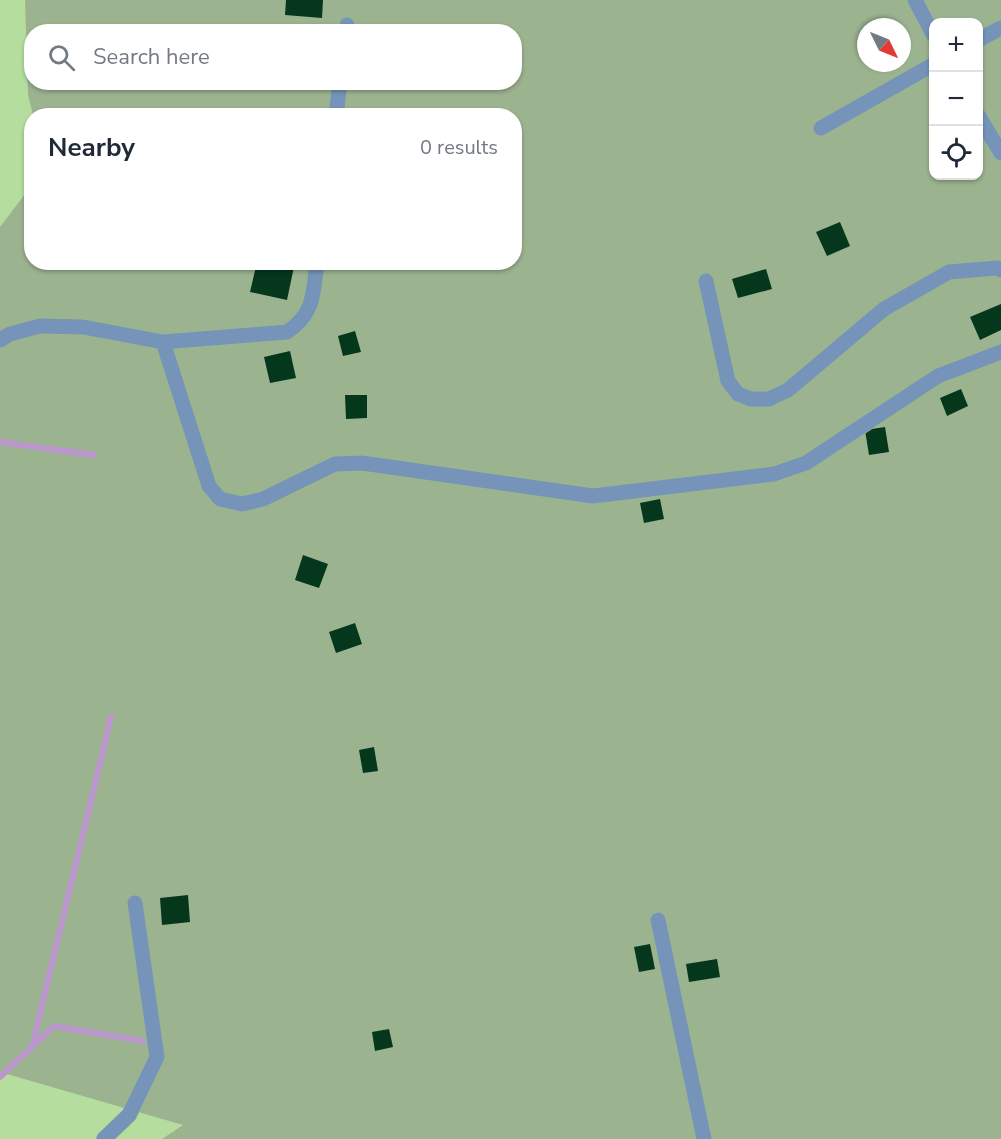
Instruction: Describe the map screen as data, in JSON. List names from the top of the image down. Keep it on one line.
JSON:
{"north":"bottom right","page":{"map_buttons":["+","−"],"search":"Search here","heading":["Nearby","0 results"]}}
